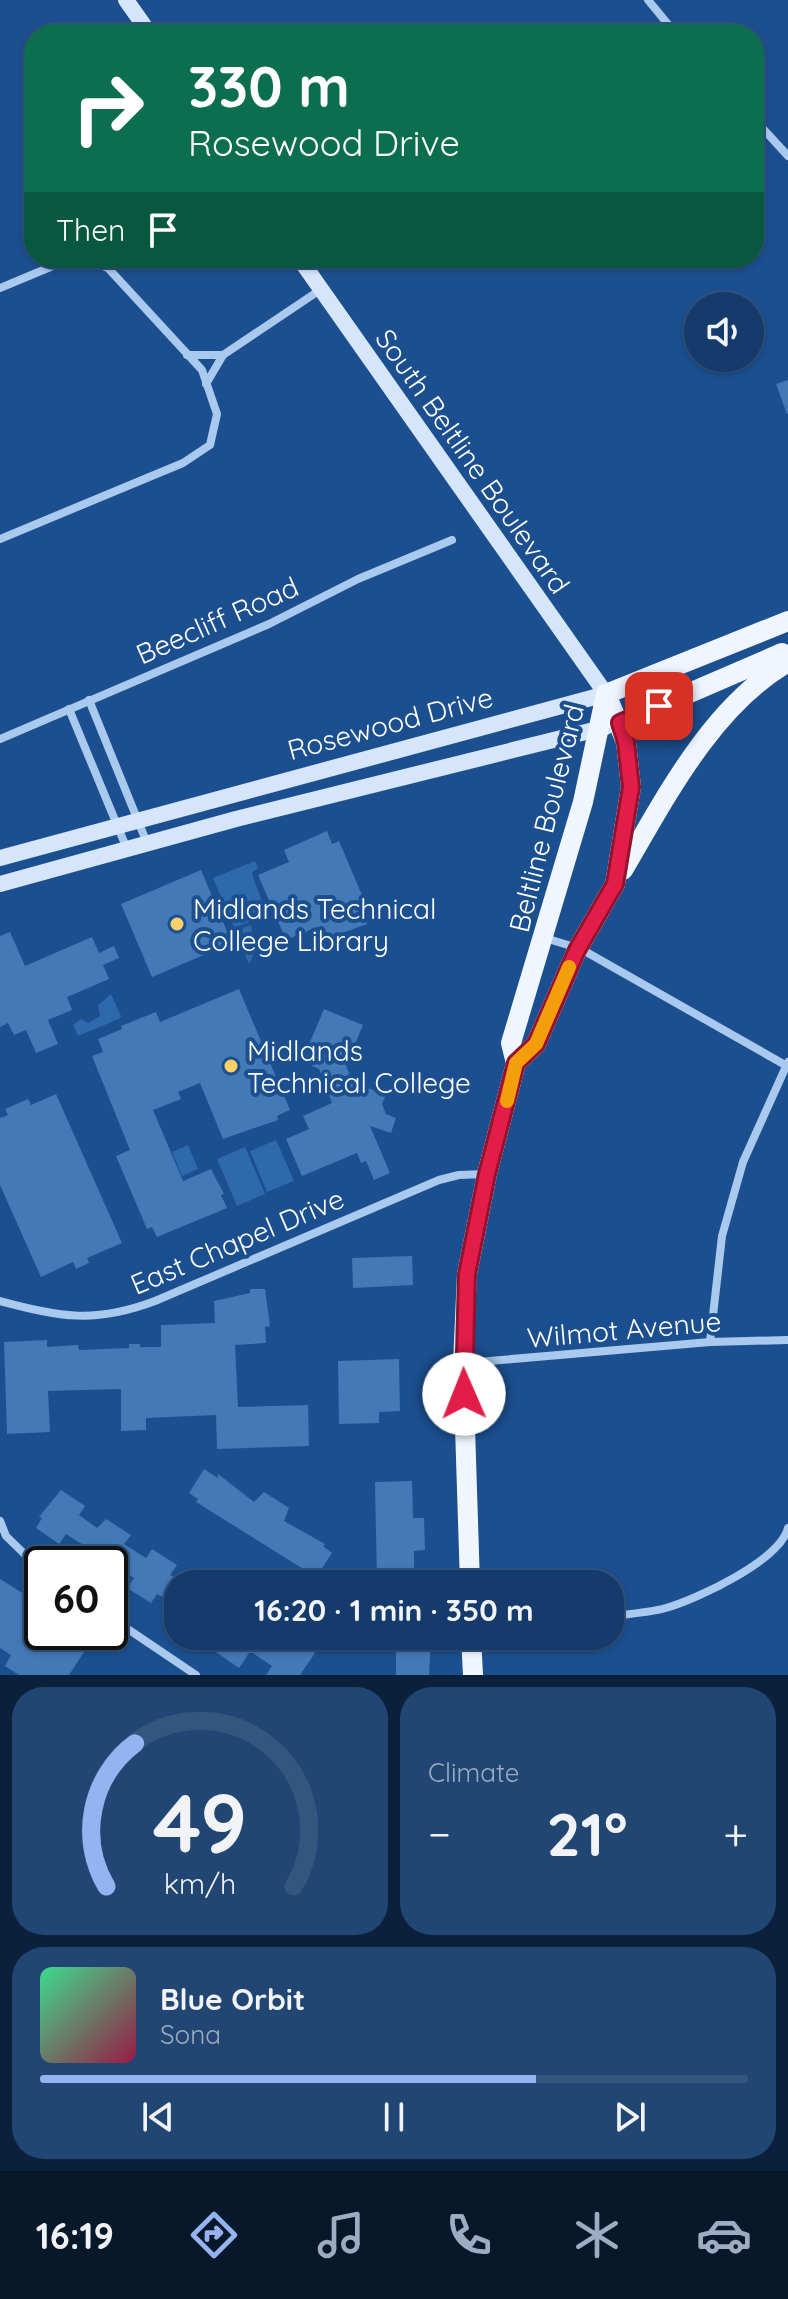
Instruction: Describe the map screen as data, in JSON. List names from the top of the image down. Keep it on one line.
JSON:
{"streets":{"main road":["South Beltline Boulevard","Rosewood Drive","Beltline Boulevard"],"street":["Beecliff Road","East Chapel Drive","Wilmot Avenue"]},"crossings":[["South Beltline Boulevard","Rosewood Drive"],["South Beltline Boulevard","Beltline Boulevard"],["Rosewood Drive","Beltline Boulevard"],["Beltline Boulevard","East Chapel Drive"],["Beltline Boulevard","Wilmot Avenue"]],"places":["Midlands Technical College Library","Midlands Technical College"],"page":{"turn":["330 m","Rosewood Drive"],"then":"Then","limit":"60","trip":"16:20 · 1 min · 350 m","tile":"Climate","heat":["−","21°","+"],"song":["Blue Orbit","Sona"],"tabs":"16:19","gauge":["49","km/h"]}}
